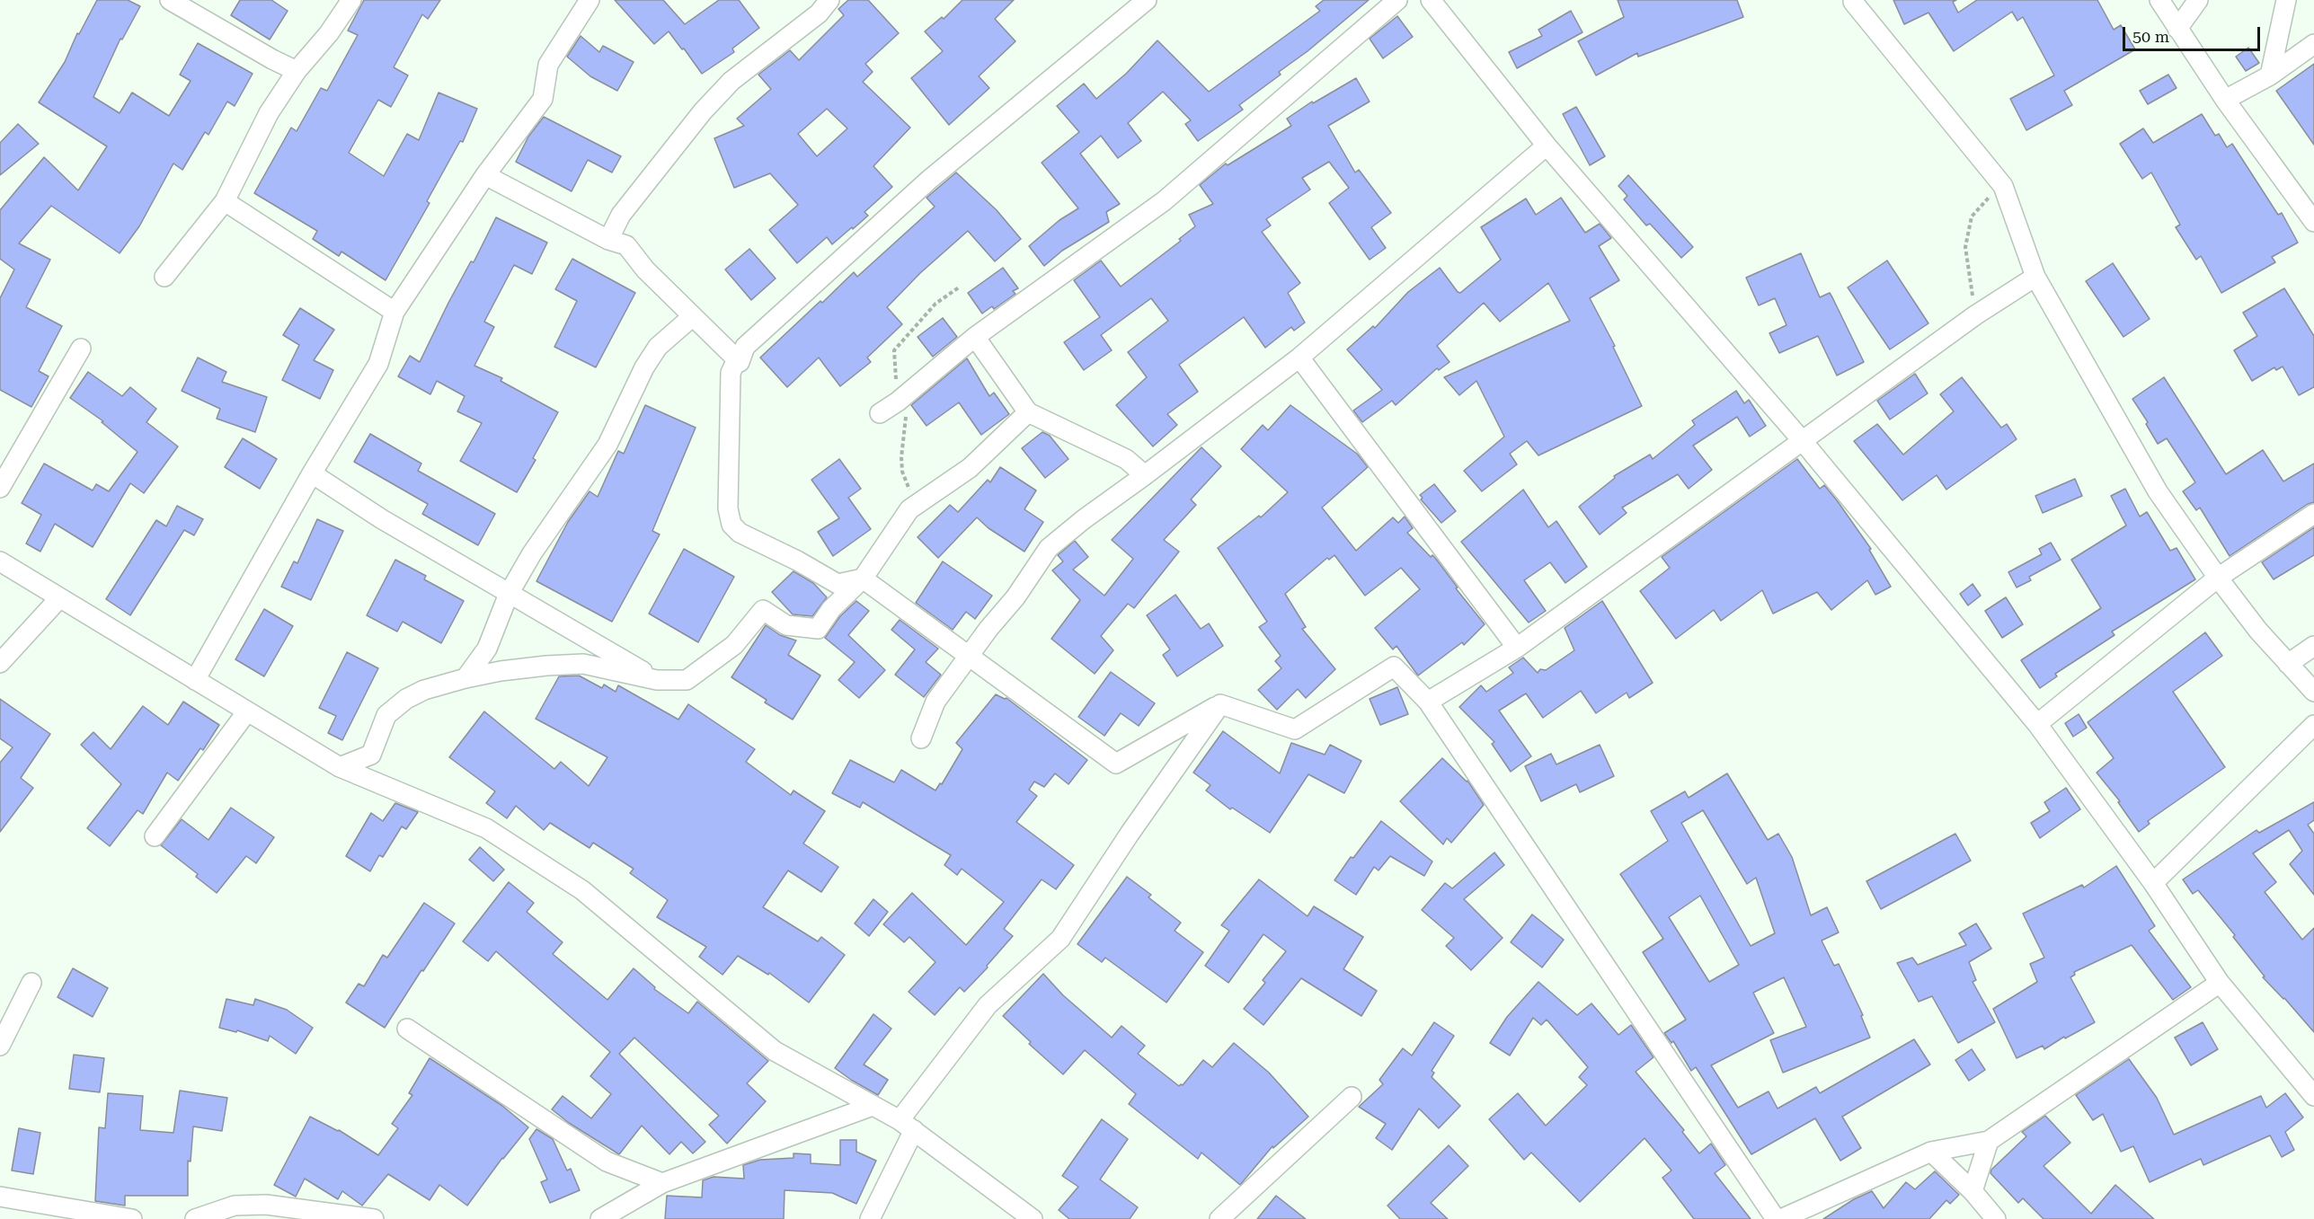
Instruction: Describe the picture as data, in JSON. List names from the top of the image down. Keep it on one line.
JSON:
{"scale_bar":"50 m"}
